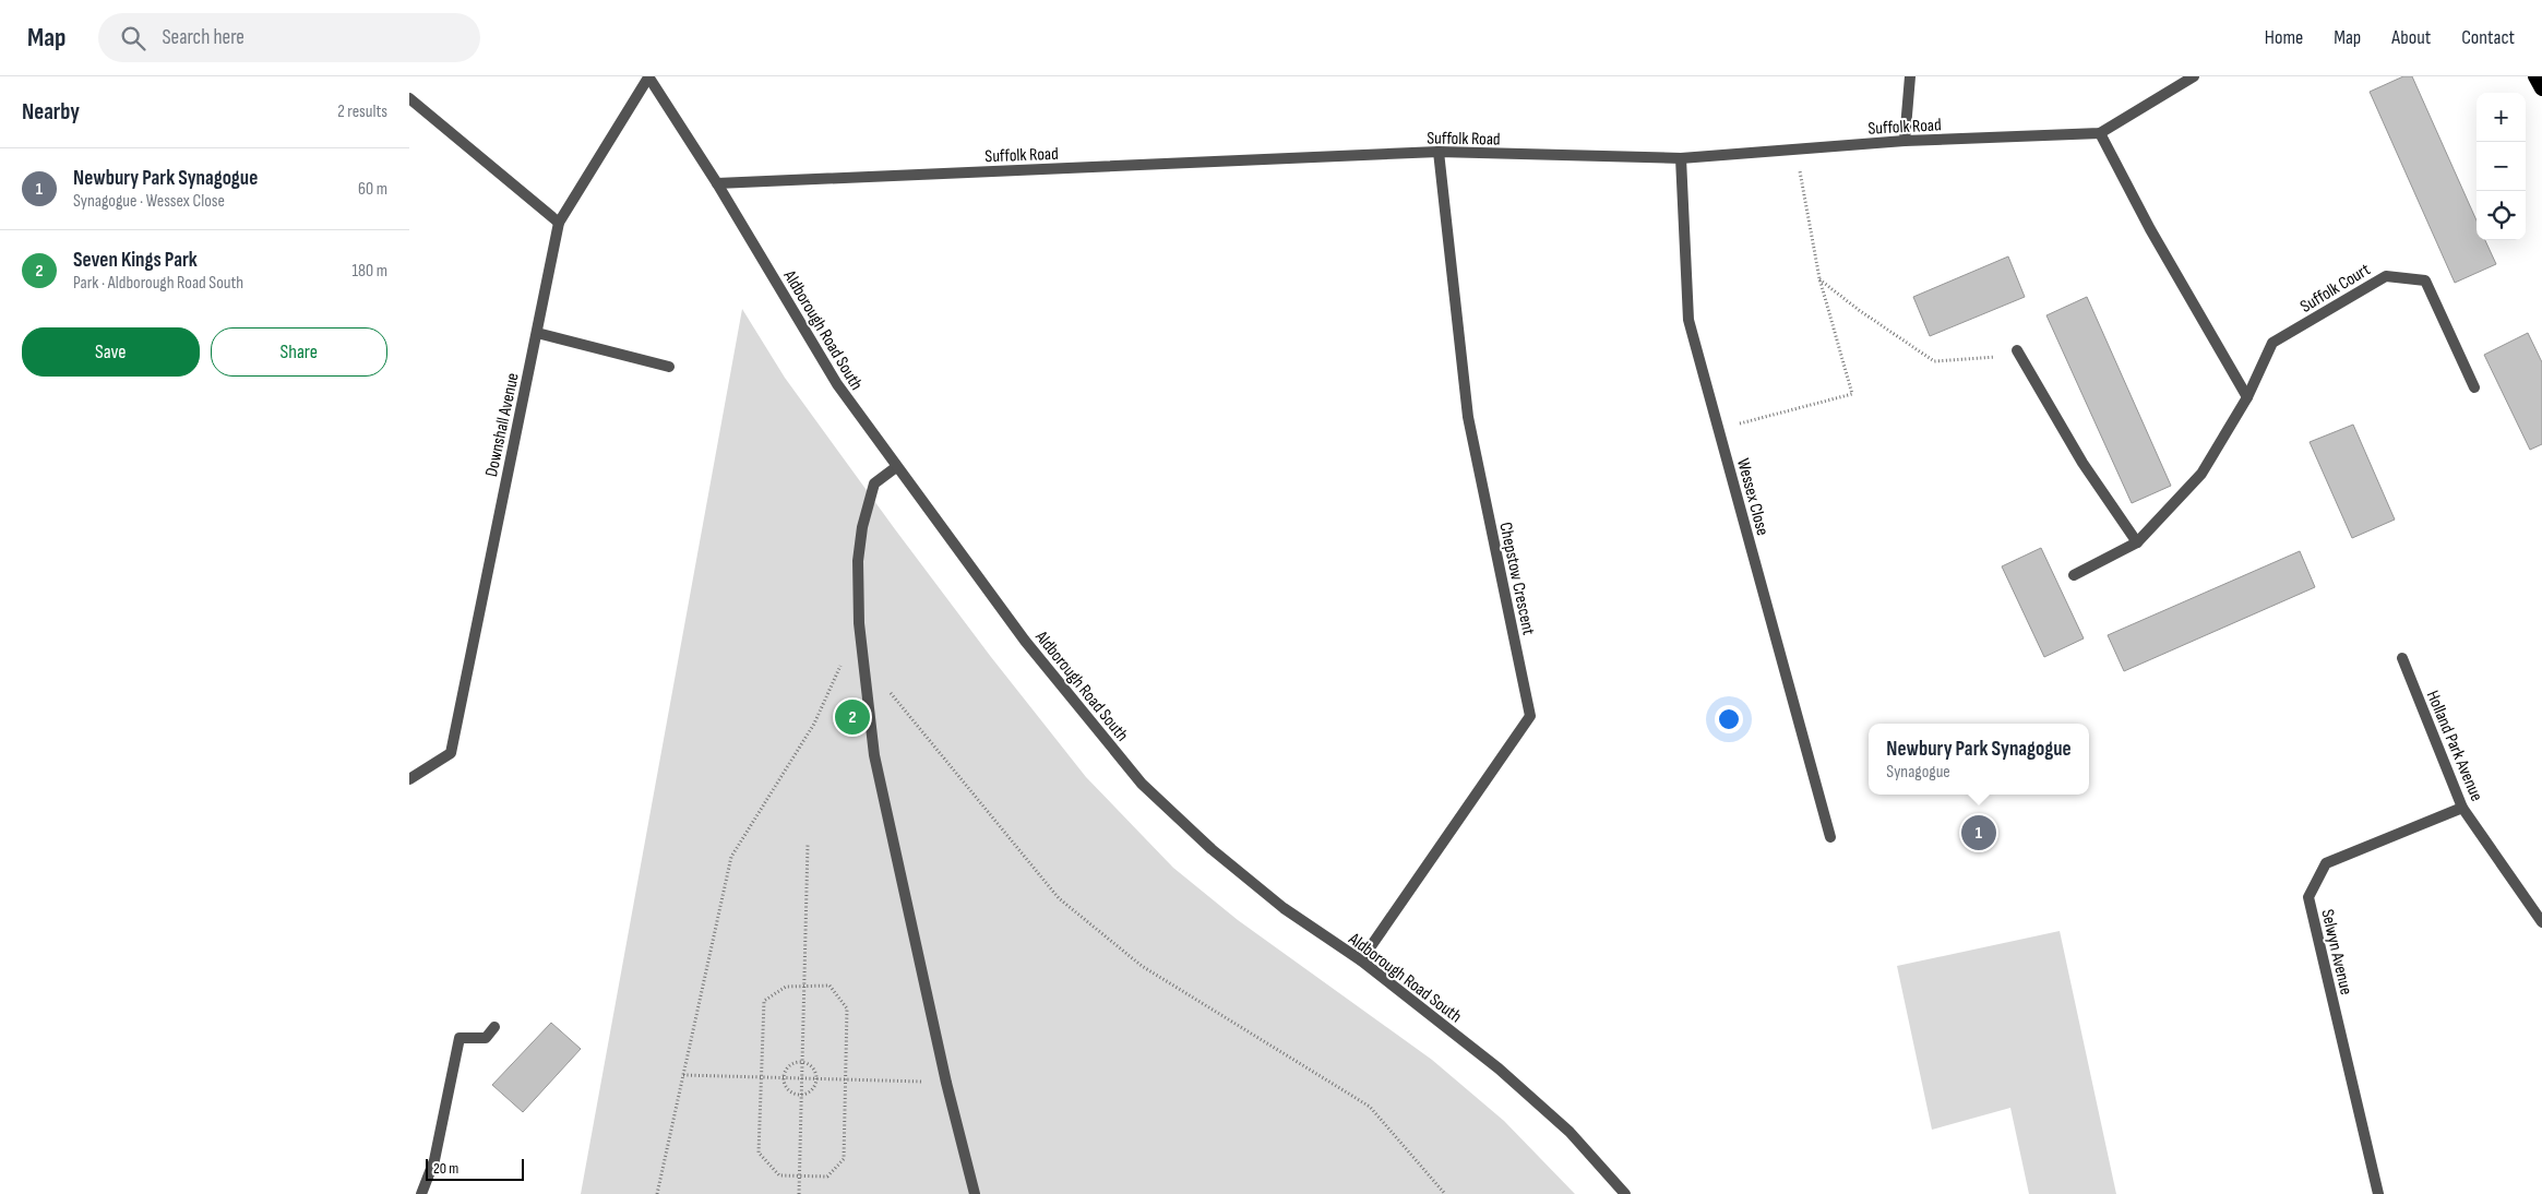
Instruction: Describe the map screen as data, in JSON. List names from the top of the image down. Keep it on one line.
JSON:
{"streets":{"street":["Suffolk Road","Suffolk Court","Aldborough Road South","Downshall Avenue","Wessex Close","Chepstow Crescent","Holland Park Avenue","Selwyn Avenue"]},"crossings":[["Suffolk Road","Aldborough Road South"],["Suffolk Road","Wessex Close"],["Suffolk Road","Chepstow Crescent"],["Aldborough Road South","Downshall Avenue"],["Aldborough Road South","Chepstow Crescent"],["Holland Park Avenue","Selwyn Avenue"]],"scale_bar":"20 m","page":{"header":"Map","search":"Search here","nav":["Home","Map","About","Contact"],"heading":["Nearby","2 results"],"map_buttons":["+","−"],"list":[{"mark":"1","name":"Newbury Park Synagogue","note":"Synagogue · Wessex Close","value":"60 m"},{"mark":"2","name":"Seven Kings Park","note":"Park · Aldborough Road South","value":"180 m"}],"buttons":["Save","Share"],"pins":["2","1"],"popup":["Newbury Park Synagogue","Synagogue"],"scale":"20 m"}}
